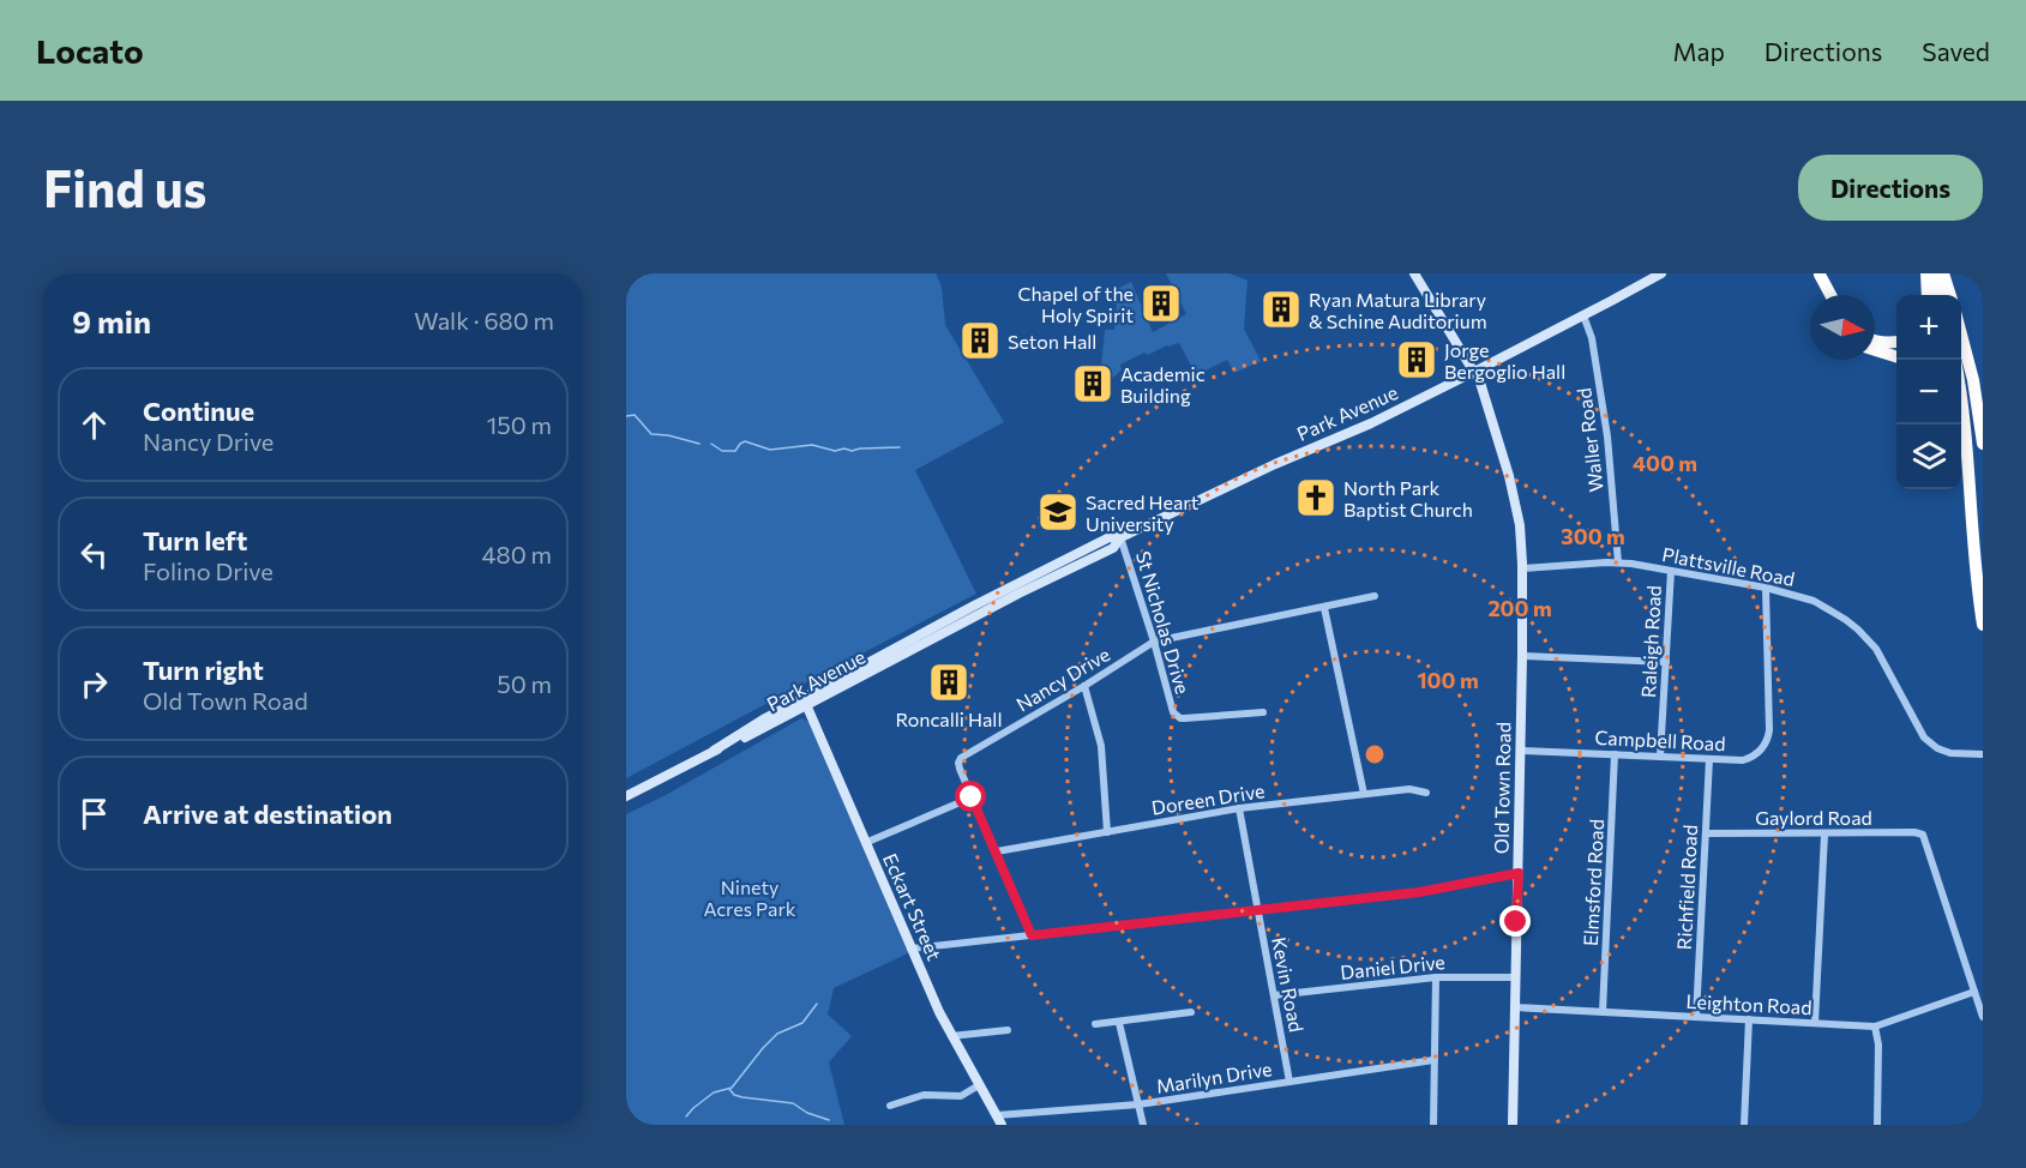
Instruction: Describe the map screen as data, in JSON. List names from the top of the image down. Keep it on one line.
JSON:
{"streets":{"main road":["Park Avenue","Old Town Road","Eckart Street"],"street":["Waller Road","Plattsville Road","St Nicholas Drive","Raleigh Road","Nancy Drive","Campbell Road","Doreen Drive","Gaylord Road","Elmsford Road","Richfield Road","Daniel Drive","Kevin Road","Leighton Road","Marilyn Drive"]},"crossings":[["Park Avenue","Waller Road"],["Park Avenue","St Nicholas Drive"],["Park Avenue","Old Town Road"],["Park Avenue","Eckart Street"],["Waller Road","Plattsville Road"],["Plattsville Road","Raleigh Road"],["Plattsville Road","Campbell Road"],["Plattsville Road","Old Town Road"],["St Nicholas Drive","Nancy Drive"],["Raleigh Road","Campbell Road"],["Nancy Drive","Doreen Drive"],["Campbell Road","Old Town Road"],["Campbell Road","Elmsford Road"],["Campbell Road","Richfield Road"],["Old Town Road","Daniel Drive"],["Old Town Road","Leighton Road"],["Doreen Drive","Kevin Road"],["Gaylord Road","Richfield Road"],["Gaylord Road","Leighton Road"],["Elmsford Road","Leighton Road"],["Richfield Road","Leighton Road"],["Eckart Street","Marilyn Drive"],["Daniel Drive","Kevin Road"],["Kevin Road","Marilyn Drive"]],"parks":["Ninety Acres Park"],"places":{"building":["Chapel of the Holy Spirit","Ryan Matura Library & Schine Auditorium","Seton Hall","Jorge Bergoglio Hall","Academic Building","Roncalli Hall"],"church":["North Park Baptist Church"],"school or university":["Sacred Heart University"]},"north":"right","page":{"header":"Locato","nav":["Map","Directions","Saved"],"buttons":"Directions","title":"Find us","heading":["9 min","Walk · 680 m"],"map_buttons":["+","−"],"list":[["Continue","Nancy Drive","150 m"],["Turn left","Folino Drive","480 m"],["Turn right","Old Town Road","50 m"],"Arrive at destination"]},"rings":["400 m","300 m","200 m","100 m"]}
